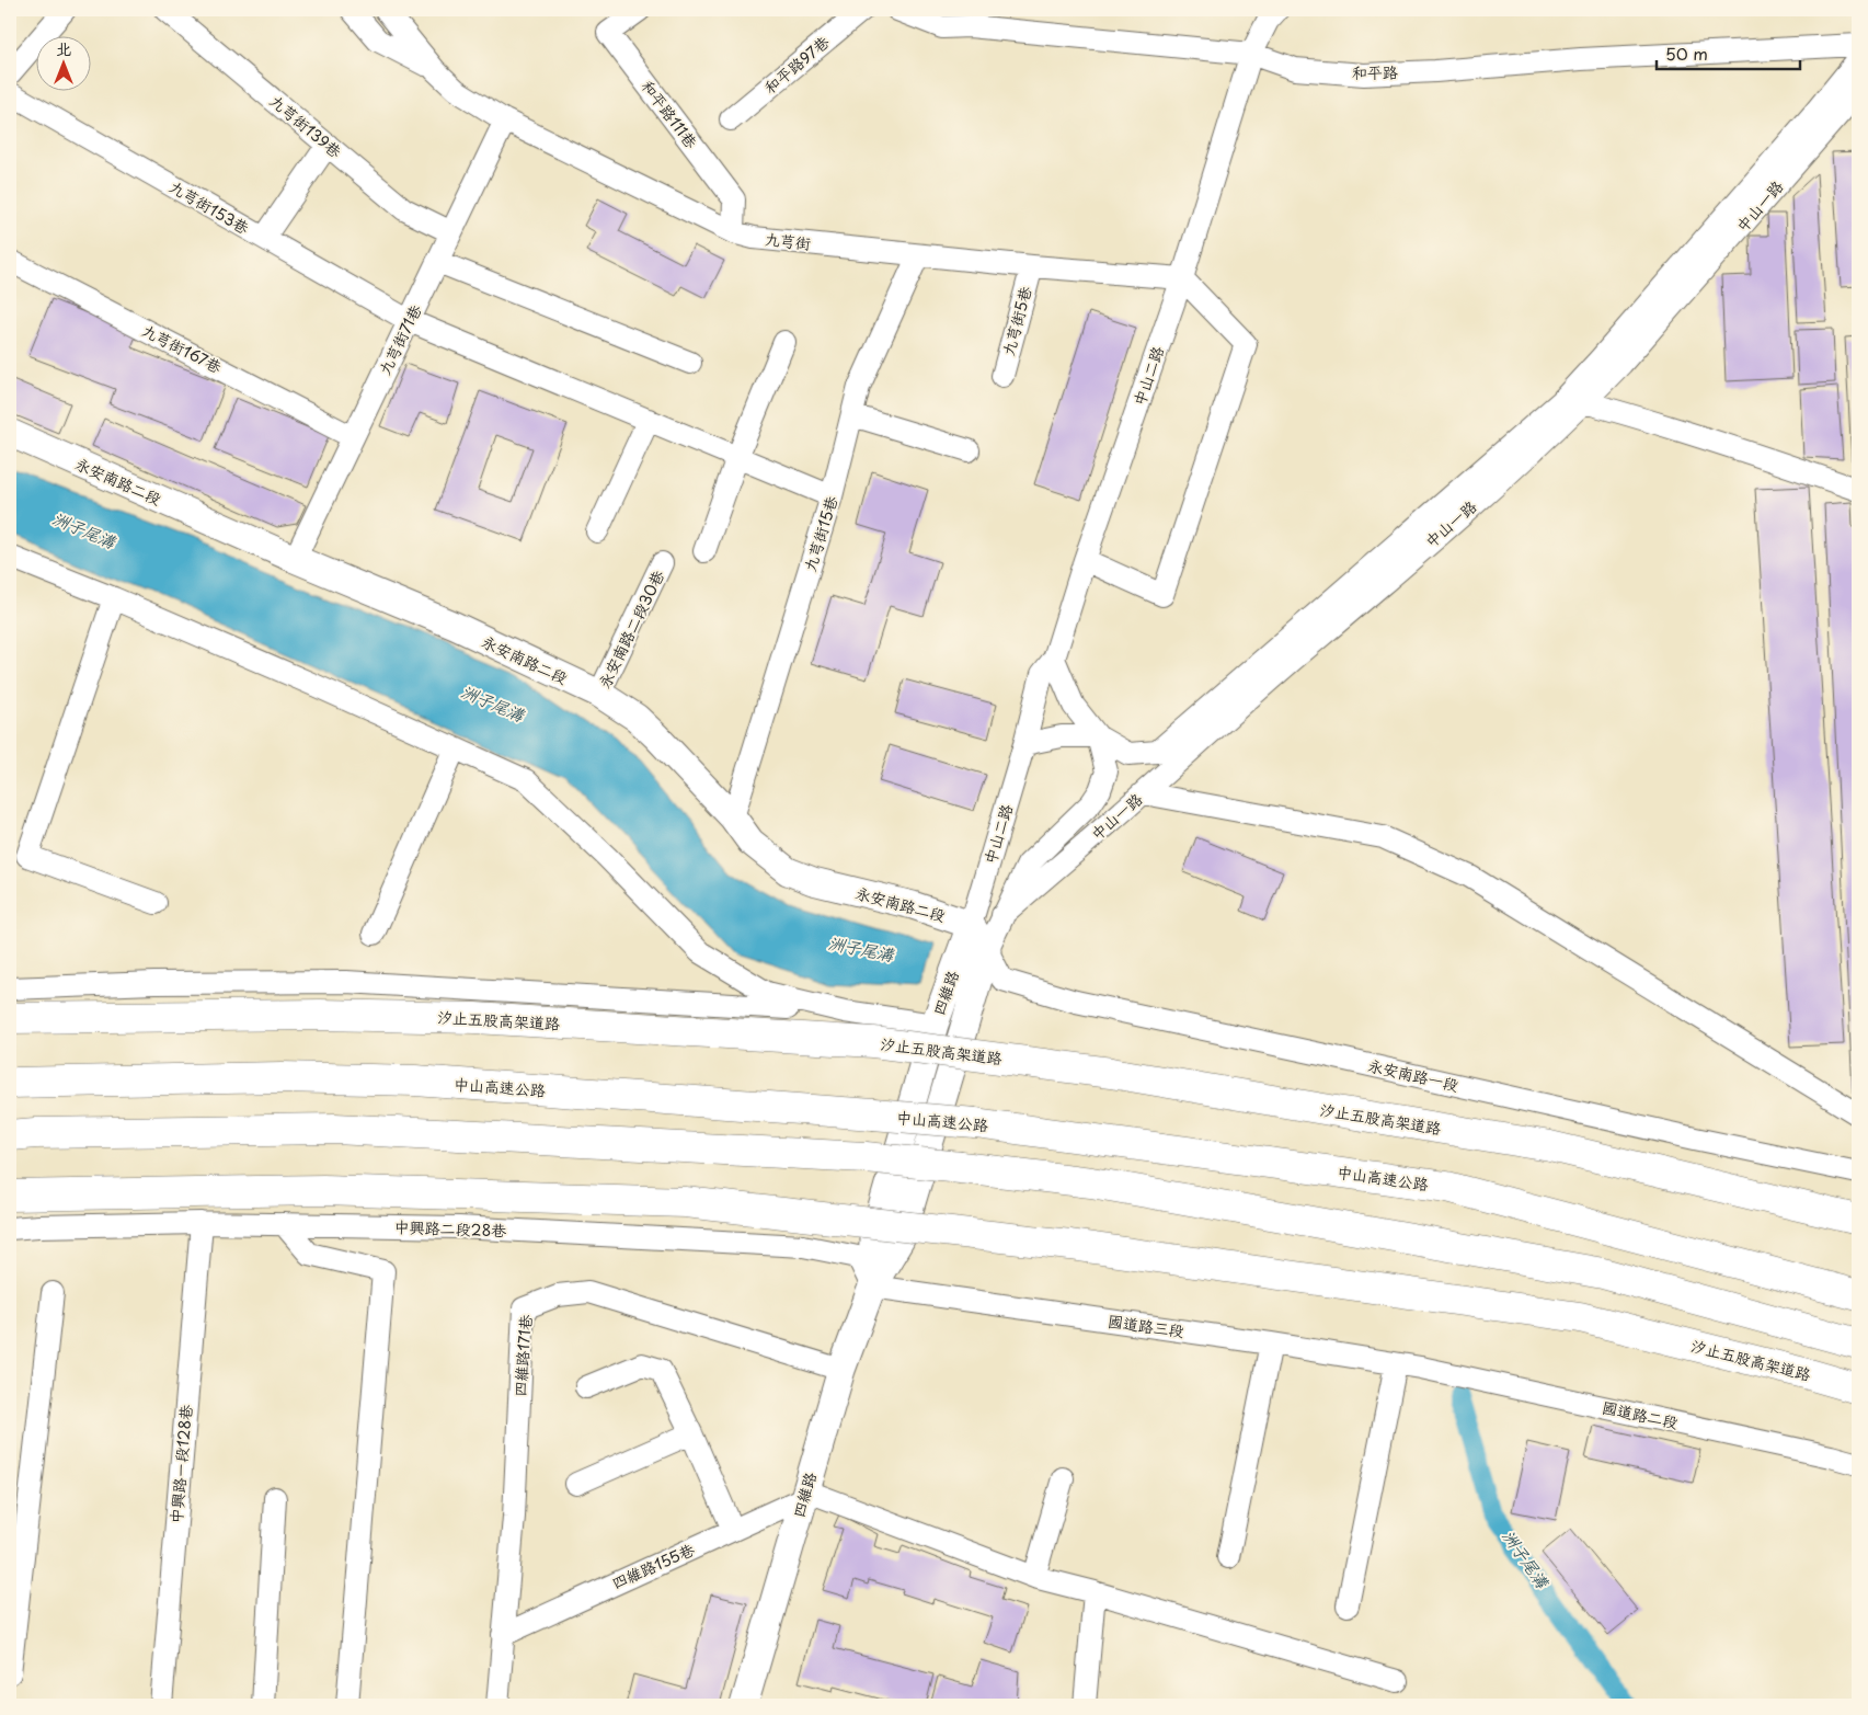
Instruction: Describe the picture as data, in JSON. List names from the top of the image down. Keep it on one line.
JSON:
{"streets":{"highway":["汐止五股高架道路","中山高速公路"],"main road":["永安南路二段","四維路"],"street":["和平路97巷","和平路","和平路111巷","九芎街139巷","中山一路","九芎街153巷","九芎街","九芎街5巷","九芎街71巷","九芎街167巷","中山二路","九芎街15巷","永安南路二段30巷","永安南路一段","中興路二段28巷","國道路三段","四維路171巷","國道路二段","中興路ㄧ段128巷","四維路155巷"]},"crossings":[["和平路","中山二路"],["和平路111巷","九芎街"],["九芎街139巷","九芎街71巷"],["中山一路","中山二路"],["中山一路","四維路"],["中山一路","永安南路一段"],["九芎街153巷","九芎街71巷"],["九芎街153巷","九芎街15巷"],["九芎街","九芎街5巷"],["九芎街","九芎街71巷"],["九芎街","中山二路"],["九芎街","九芎街15巷"],["九芎街71巷","九芎街167巷"],["九芎街71巷","永安南路二段"],["中山二路","永安南路二段"],["中山二路","四維路"],["永安南路二段","九芎街15巷"],["永安南路二段","永安南路二段30巷"],["永安南路二段","四維路"],["四維路","永安南路一段"],["四維路","中興路二段28巷"],["四維路","國道路三段"],["四維路","四維路171巷"],["四維路","四維路155巷"],["中興路二段28巷","國道路三段"],["中興路二段28巷","中興路ㄧ段128巷"],["國道路三段","國道路二段"],["四維路171巷","四維路155巷"]],"water":["洲子尾溝"],"scale_bar":"50 m","north":"top"}
